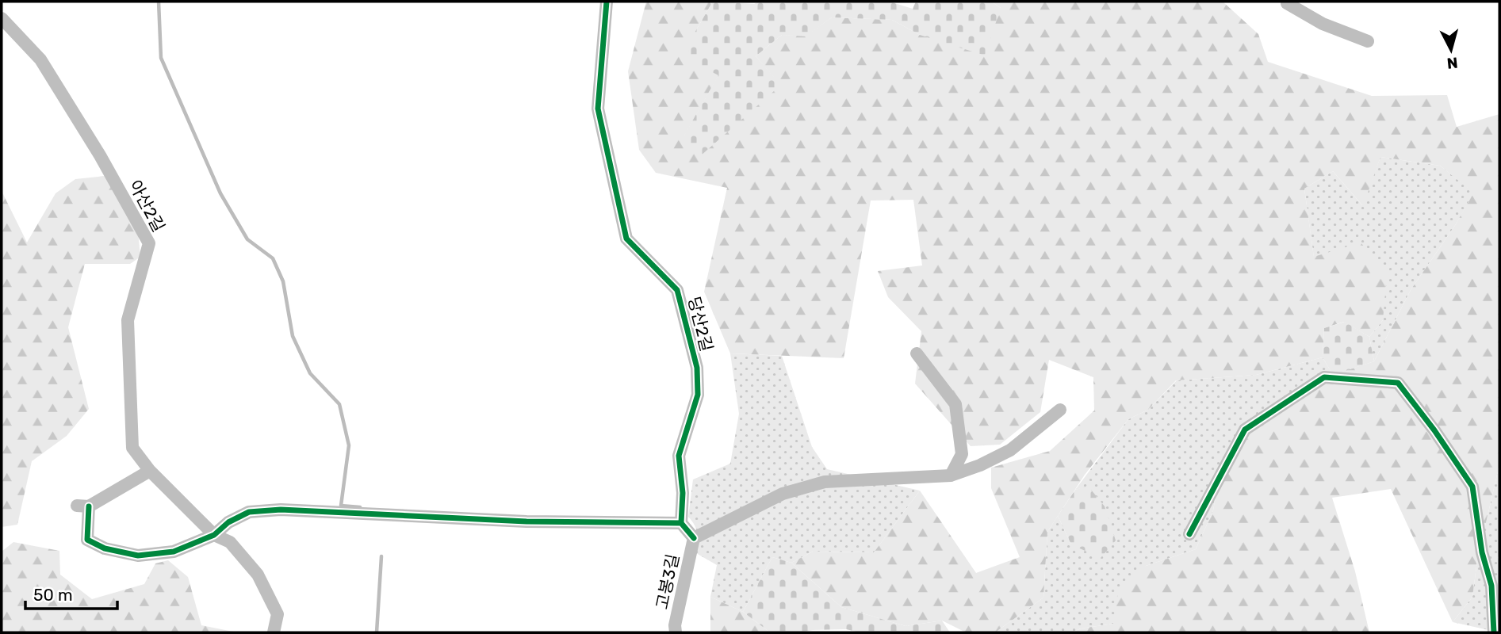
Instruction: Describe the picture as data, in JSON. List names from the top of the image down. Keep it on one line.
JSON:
{"streets":{"street":["아산2길","당산2길","고봉3길"]},"scale_bar":"50 m","north":"bottom"}
